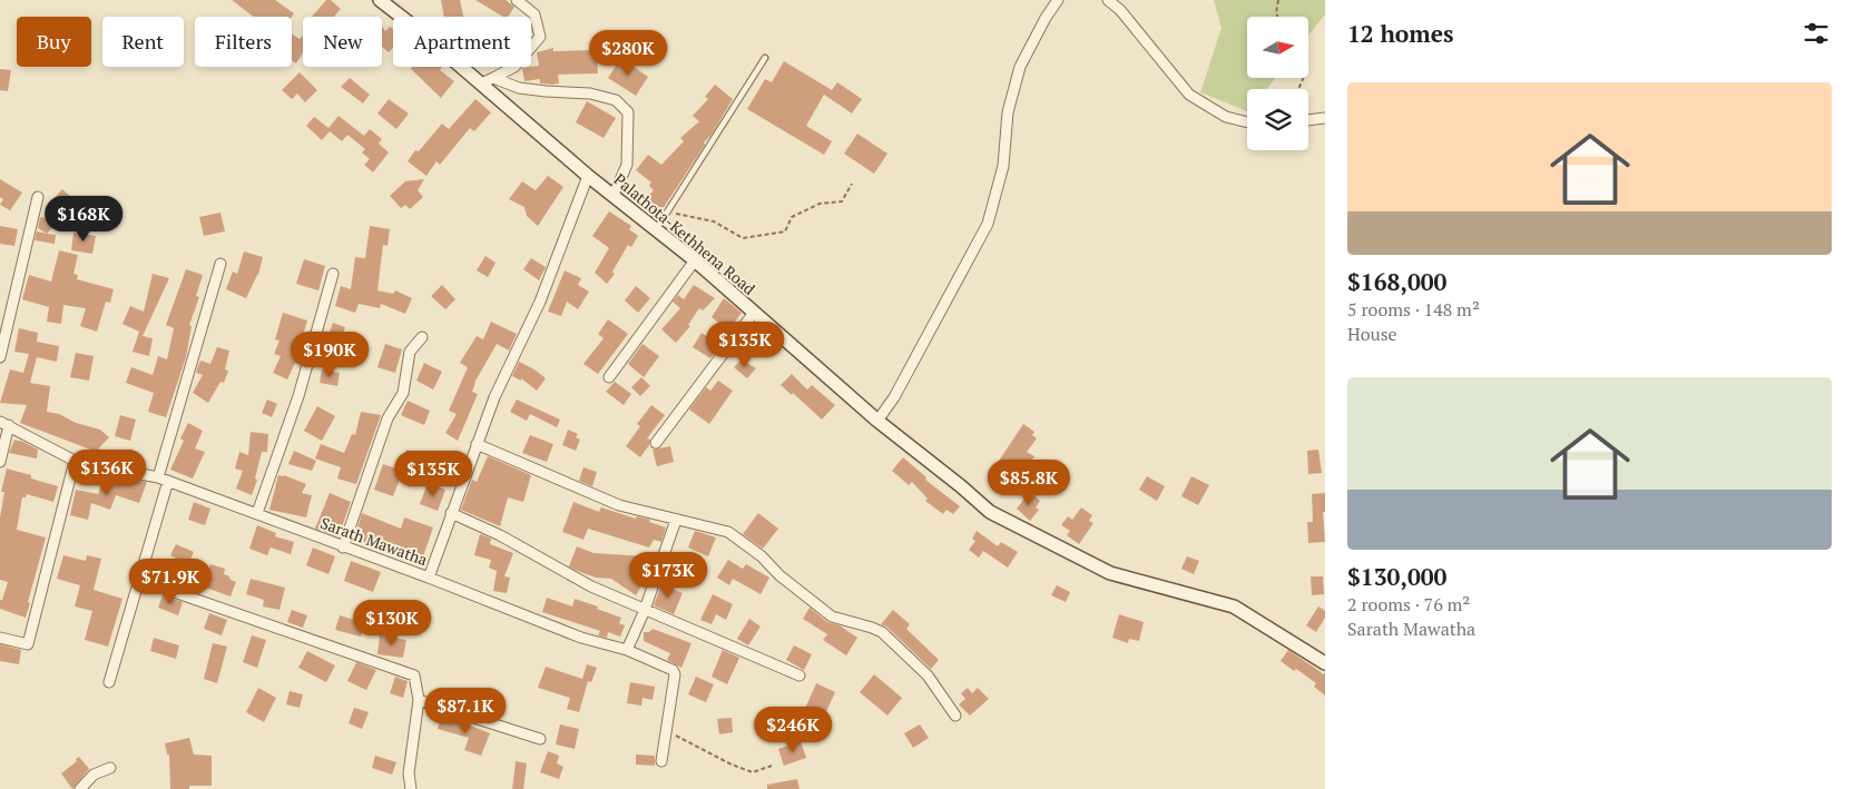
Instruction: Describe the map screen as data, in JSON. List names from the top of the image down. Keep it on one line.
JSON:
{"streets":{"street":["Palathota-Kethhena Road","Sarath Mawatha"]},"crossings":[["Palathota-Kethhena Road","Sarath Mawatha"]],"north":"right","page":{"heading":"12 homes","chip":["Buy","Rent","Filters","New","Apartment"],"price":["$280K","$168K","$135K","$190K","$136K","$135K","$85.8K","$173K","$71.9K","$130K","$87.1K","$246K"],"list":[{"name":"$168,000","note":"5 rooms · 148 m² · House"},{"name":"$130,000","note":"2 rooms · 76 m² · Sarath Mawatha"}]}}
